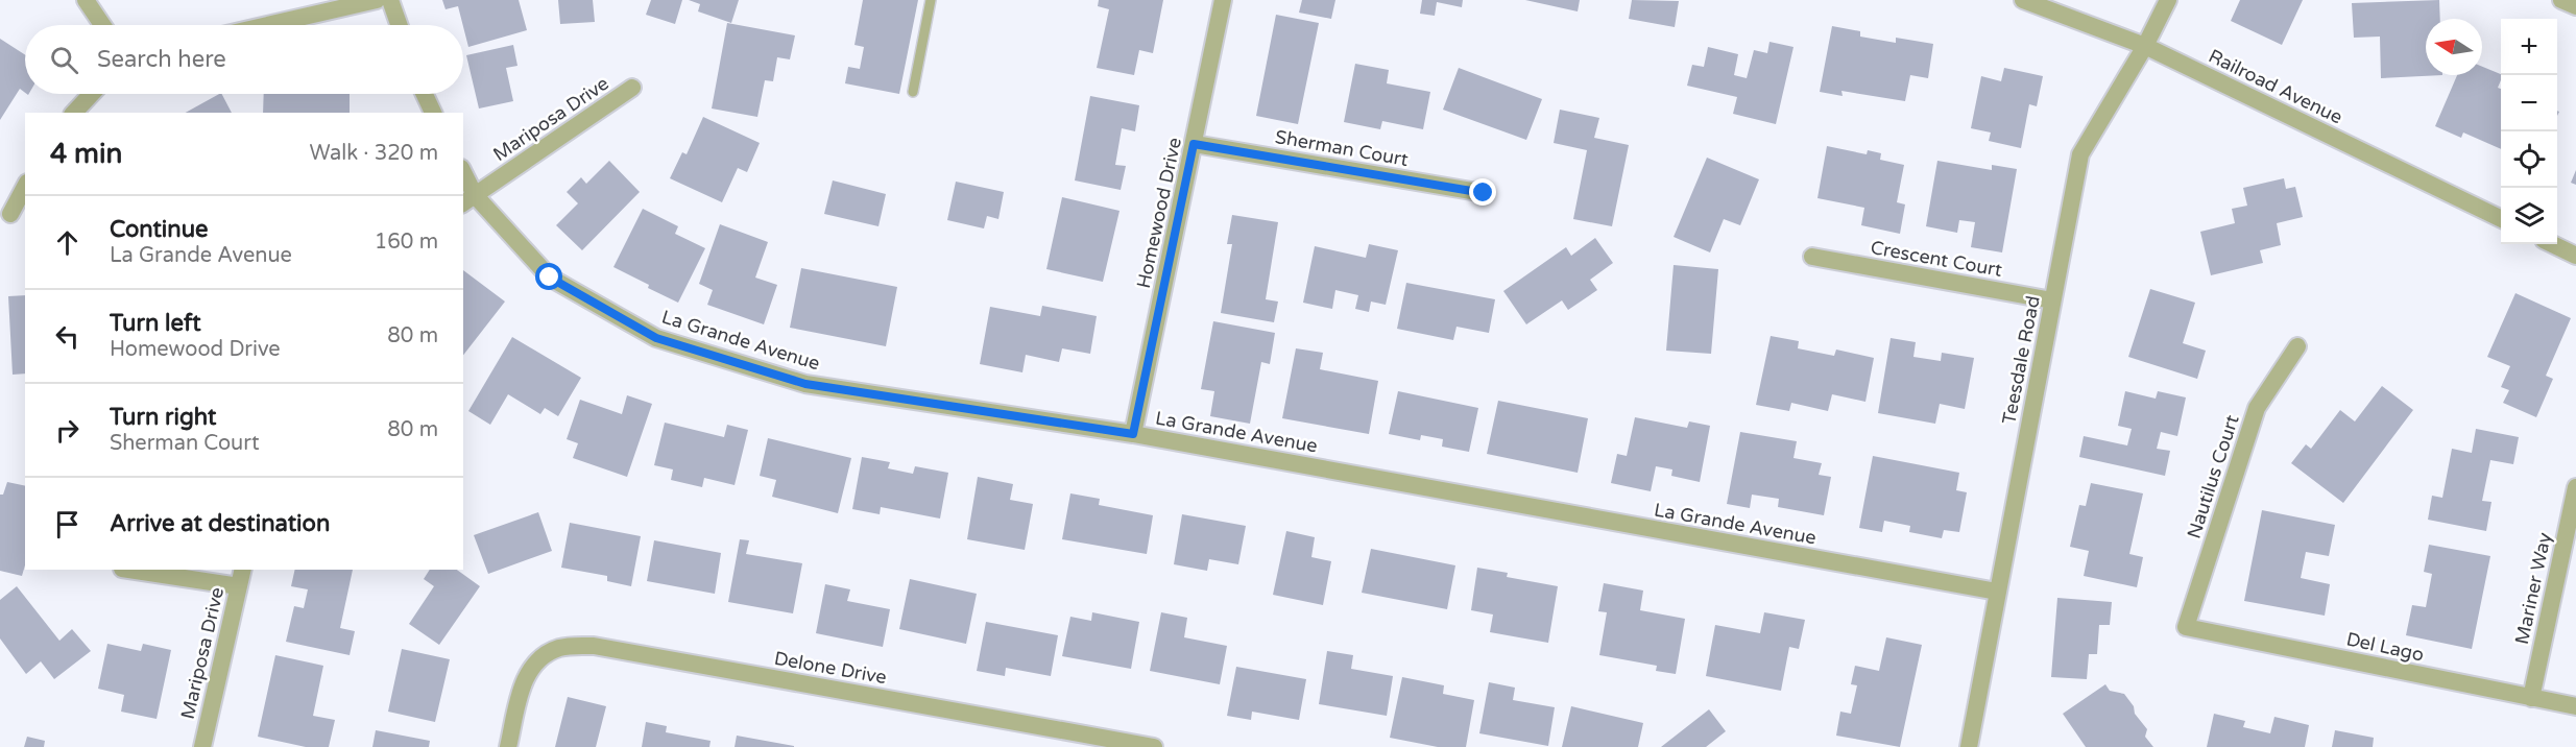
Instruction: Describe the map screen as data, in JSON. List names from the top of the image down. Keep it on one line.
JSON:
{"streets":{"street":["Railroad Avenue","Mariposa Drive","Sherman Court","Homewood Drive","Crescent Court","La Grande Avenue","Teesdale Road","Nautilus Court","Mariner Way","Del Lago","Delone Drive"]},"crossings":[["Railroad Avenue","Teesdale Road"],["Mariposa Drive","La Grande Avenue"],["Sherman Court","Homewood Drive"],["Homewood Drive","La Grande Avenue"],["Crescent Court","Teesdale Road"],["La Grande Avenue","Teesdale Road"],["Nautilus Court","Del Lago"],["Mariner Way","Del Lago"]],"north":"left","page":{"map_buttons":["+","−"],"search":"Search here","heading":["4 min","Walk · 320 m"],"list":[["Continue","La Grande Avenue","160 m"],["Turn left","Homewood Drive","80 m"],["Turn right","Sherman Court","80 m"],"Arrive at destination"]}}
